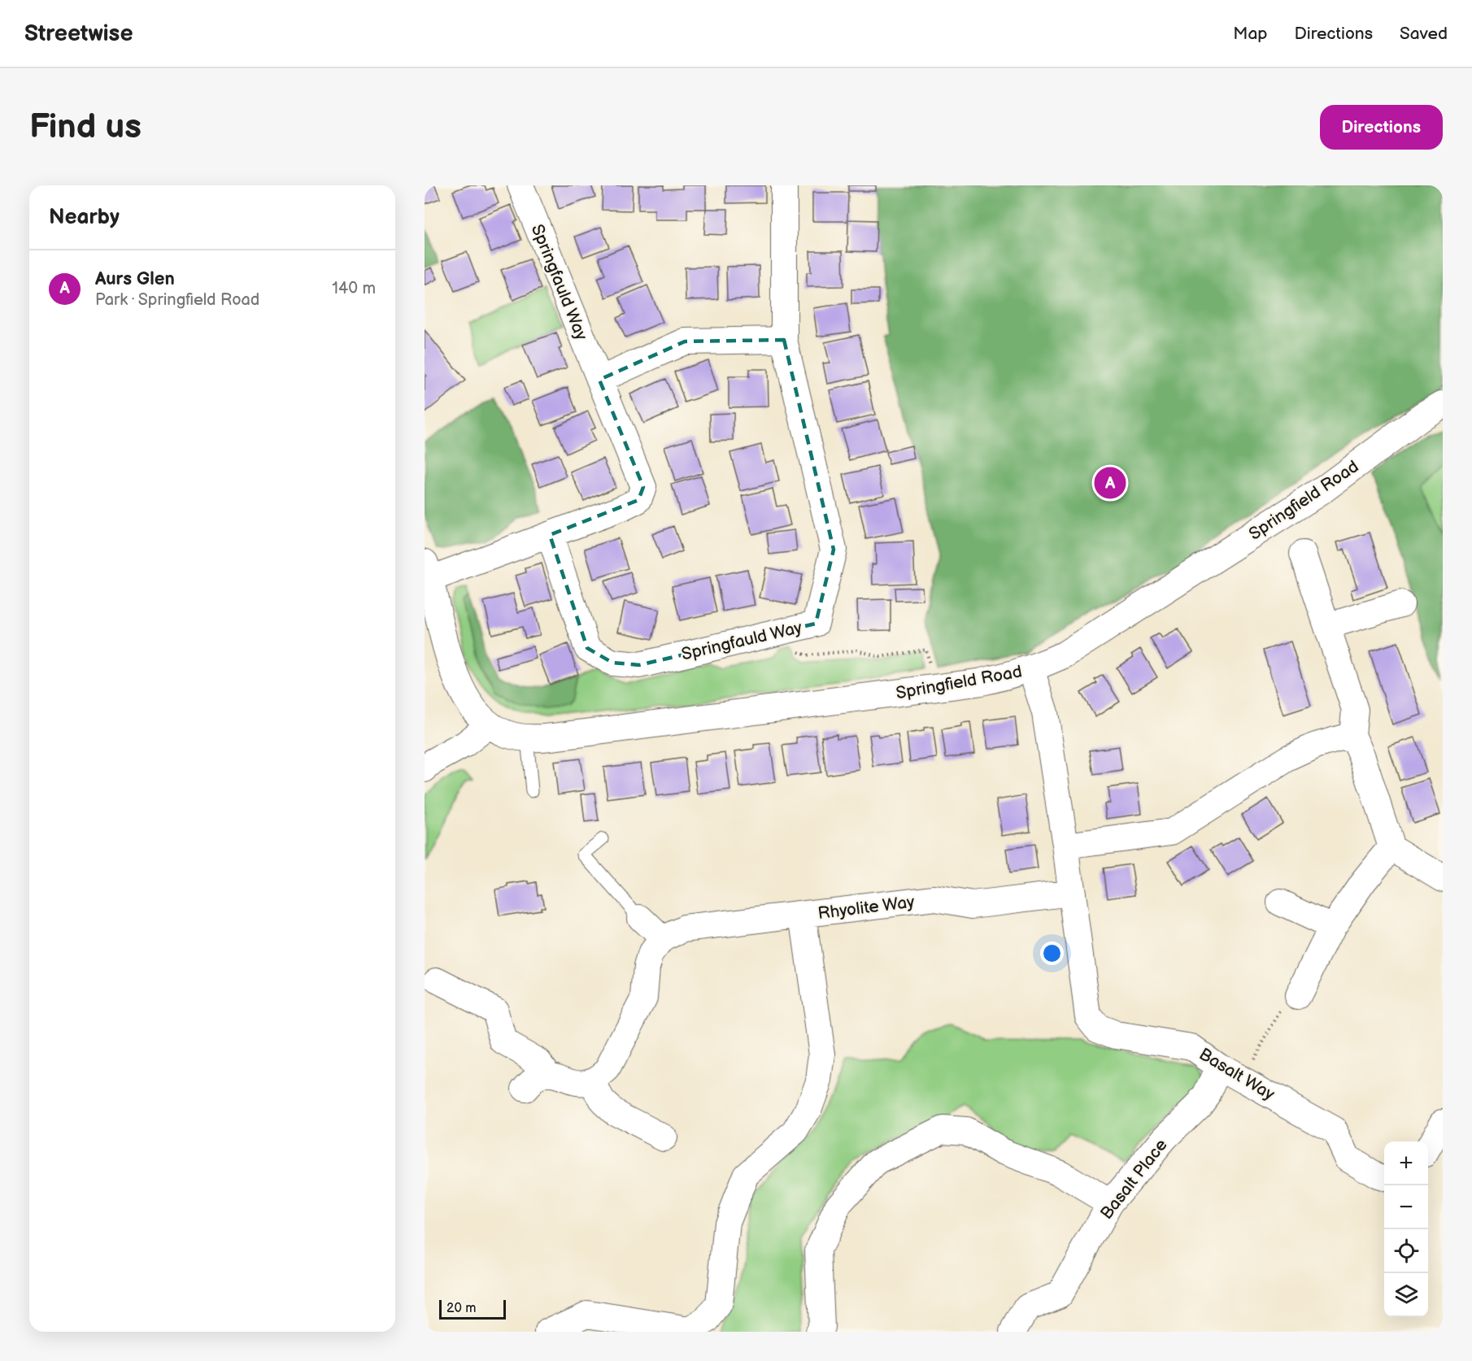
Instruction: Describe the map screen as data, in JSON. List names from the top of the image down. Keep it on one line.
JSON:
{"streets":{"street":["Springfauld Way","Springfield Road","Rhyolite Way","Basalt Way","Basalt Place"]},"crossings":[["Springfield Road","Basalt Way"],["Rhyolite Way","Basalt Way"],["Basalt Way","Basalt Place"]],"scale_bar":"20 m","page":{"header":"Streetwise","nav":["Map","Directions","Saved"],"buttons":"Directions","title":"Find us","heading":"Nearby","list":[{"mark":"A","name":"Aurs Glen","note":"Park · Springfield Road","value":"140 m"}],"pins":"A","map_buttons":["+","−"],"scale":"20 m"}}
